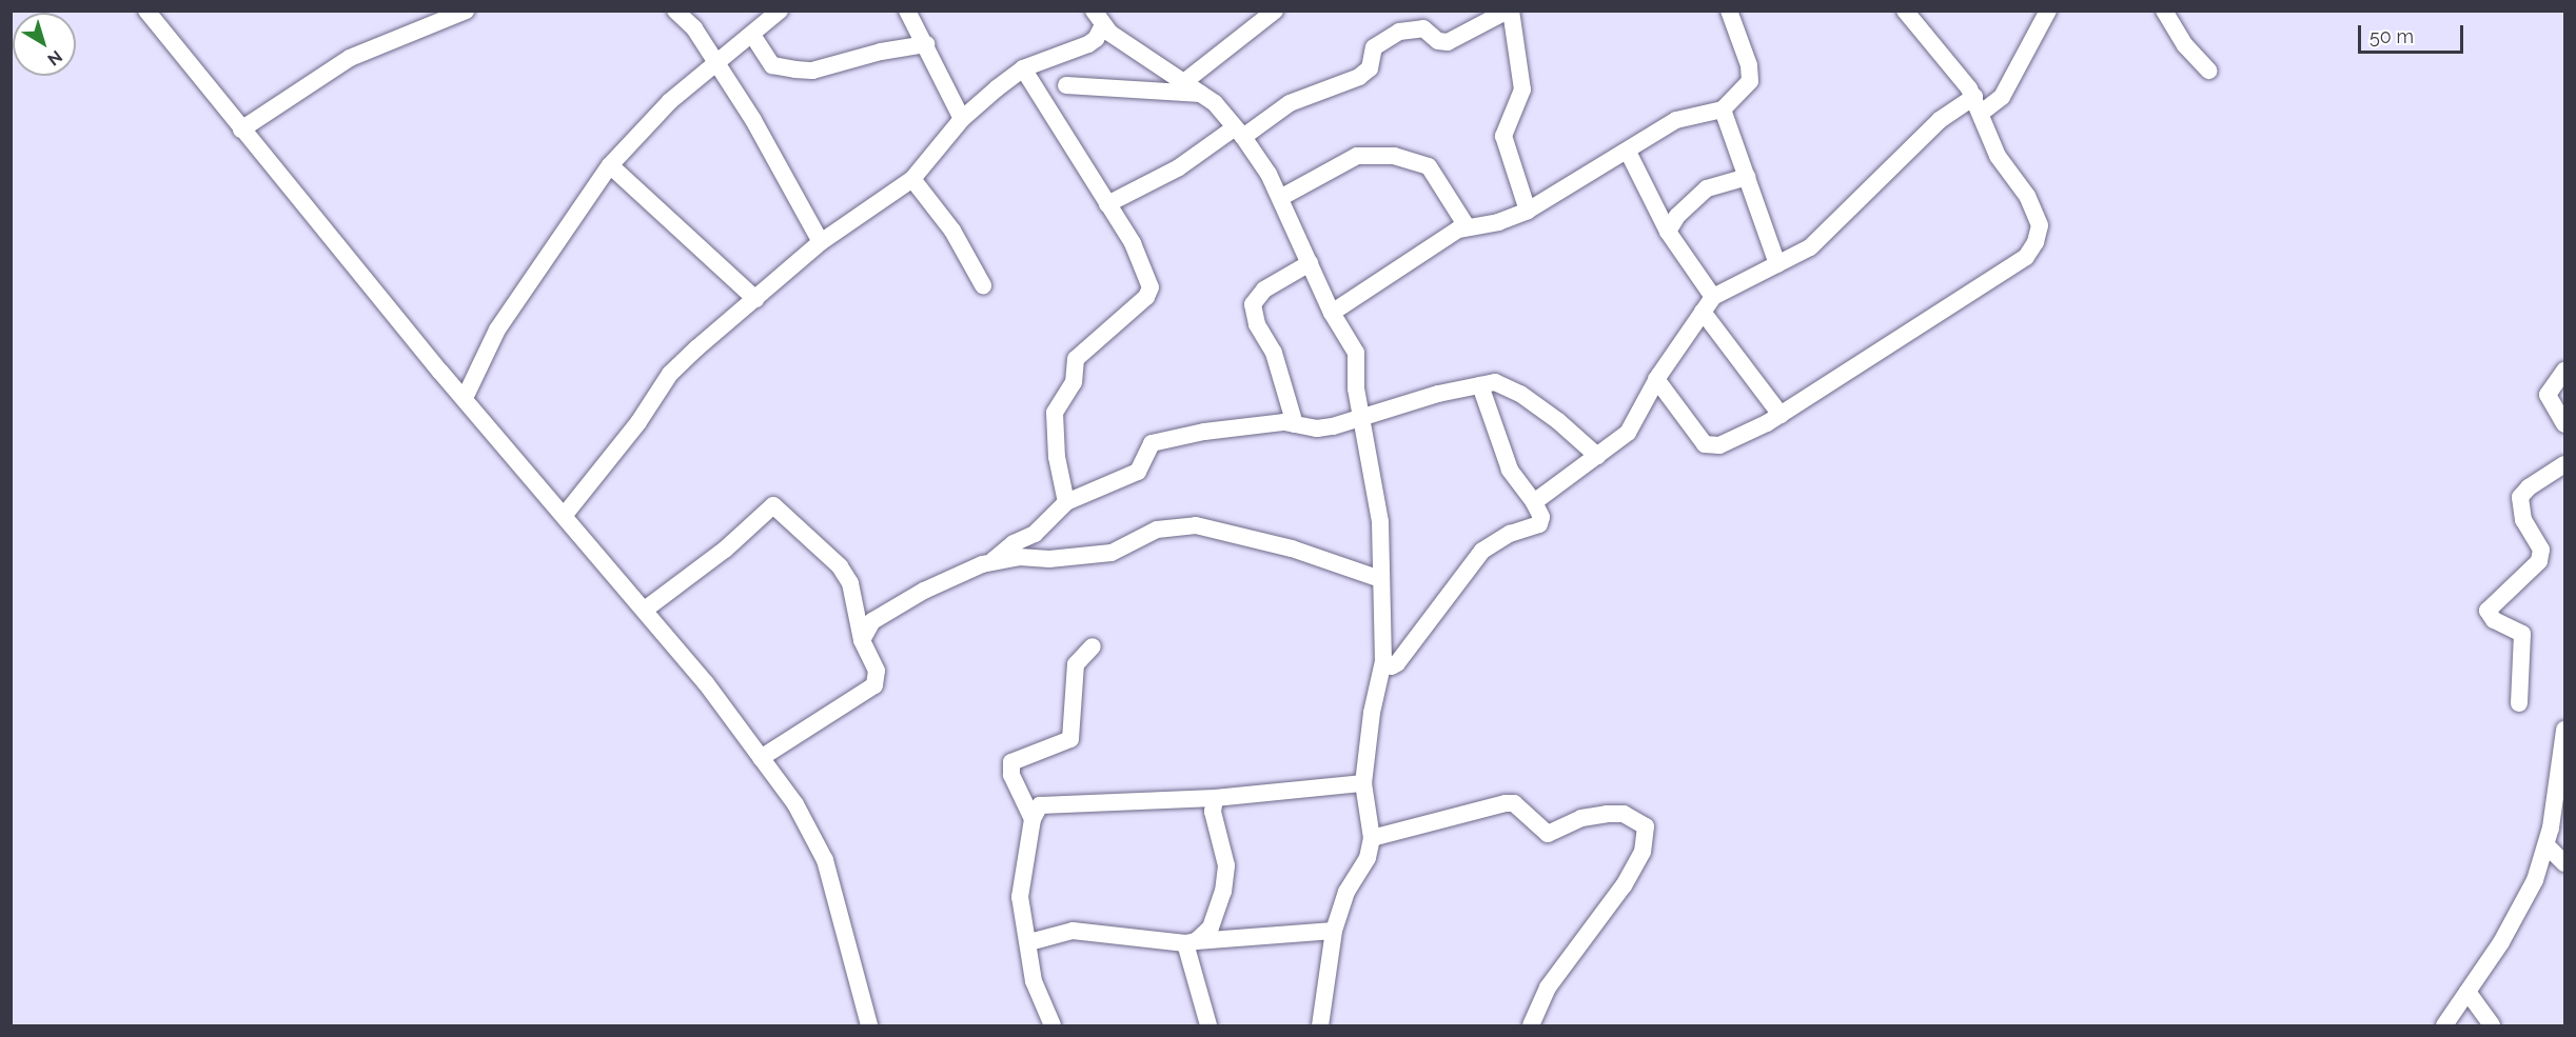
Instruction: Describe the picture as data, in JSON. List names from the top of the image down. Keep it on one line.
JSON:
{"scale_bar":"50 m","north":"bottom right"}
